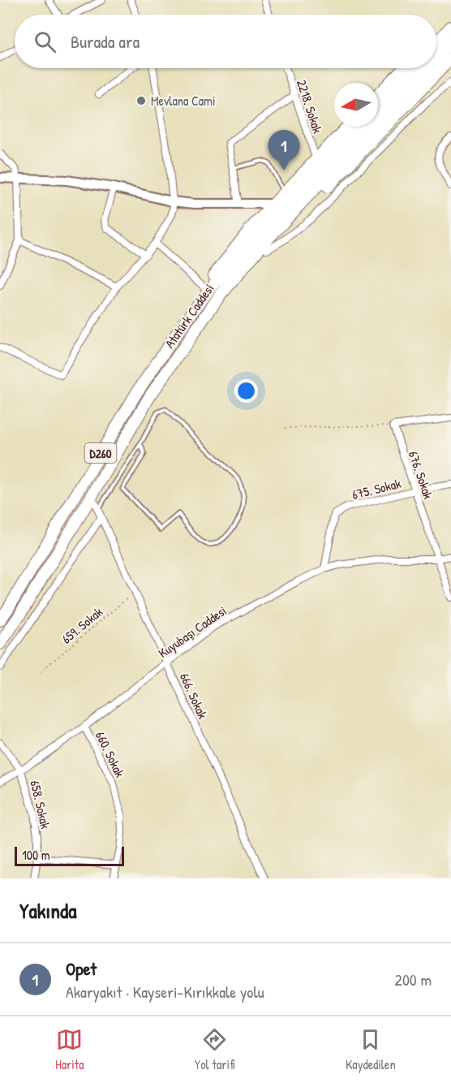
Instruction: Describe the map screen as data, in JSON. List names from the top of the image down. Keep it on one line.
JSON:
{"streets":{"highway":["Atatürk Caddesi","D260"],"street":["2218. Sokak","676. Sokak","675. Sokak","Kuyubaşı Caddesi","666. Sokak","660. Sokak","658. Sokak"],"path":["659. Sokak"]},"crossings":[["Atatürk Caddesi","D260"],["Atatürk Caddesi","666. Sokak"],["676. Sokak","675. Sokak"],["676. Sokak","Kuyubaşı Caddesi"],["675. Sokak","Kuyubaşı Caddesi"],["659. Sokak","666. Sokak"],["Kuyubaşı Caddesi","666. Sokak"],["Kuyubaşı Caddesi","660. Sokak"],["Kuyubaşı Caddesi","658. Sokak"]],"places":["Mevlana Cami"],"scale_bar":"100 m","north":"left","page":{"search":"Burada ara","pins":"1","scale":"100 m","heading":"Yakında","list":[{"mark":"1","name":"Opet","note":"Akaryakıt · Kayseri-Kırıkkale yolu","value":"200 m"}],"nav":["Harita","Yol tarifi","Kaydedilen"]}}
